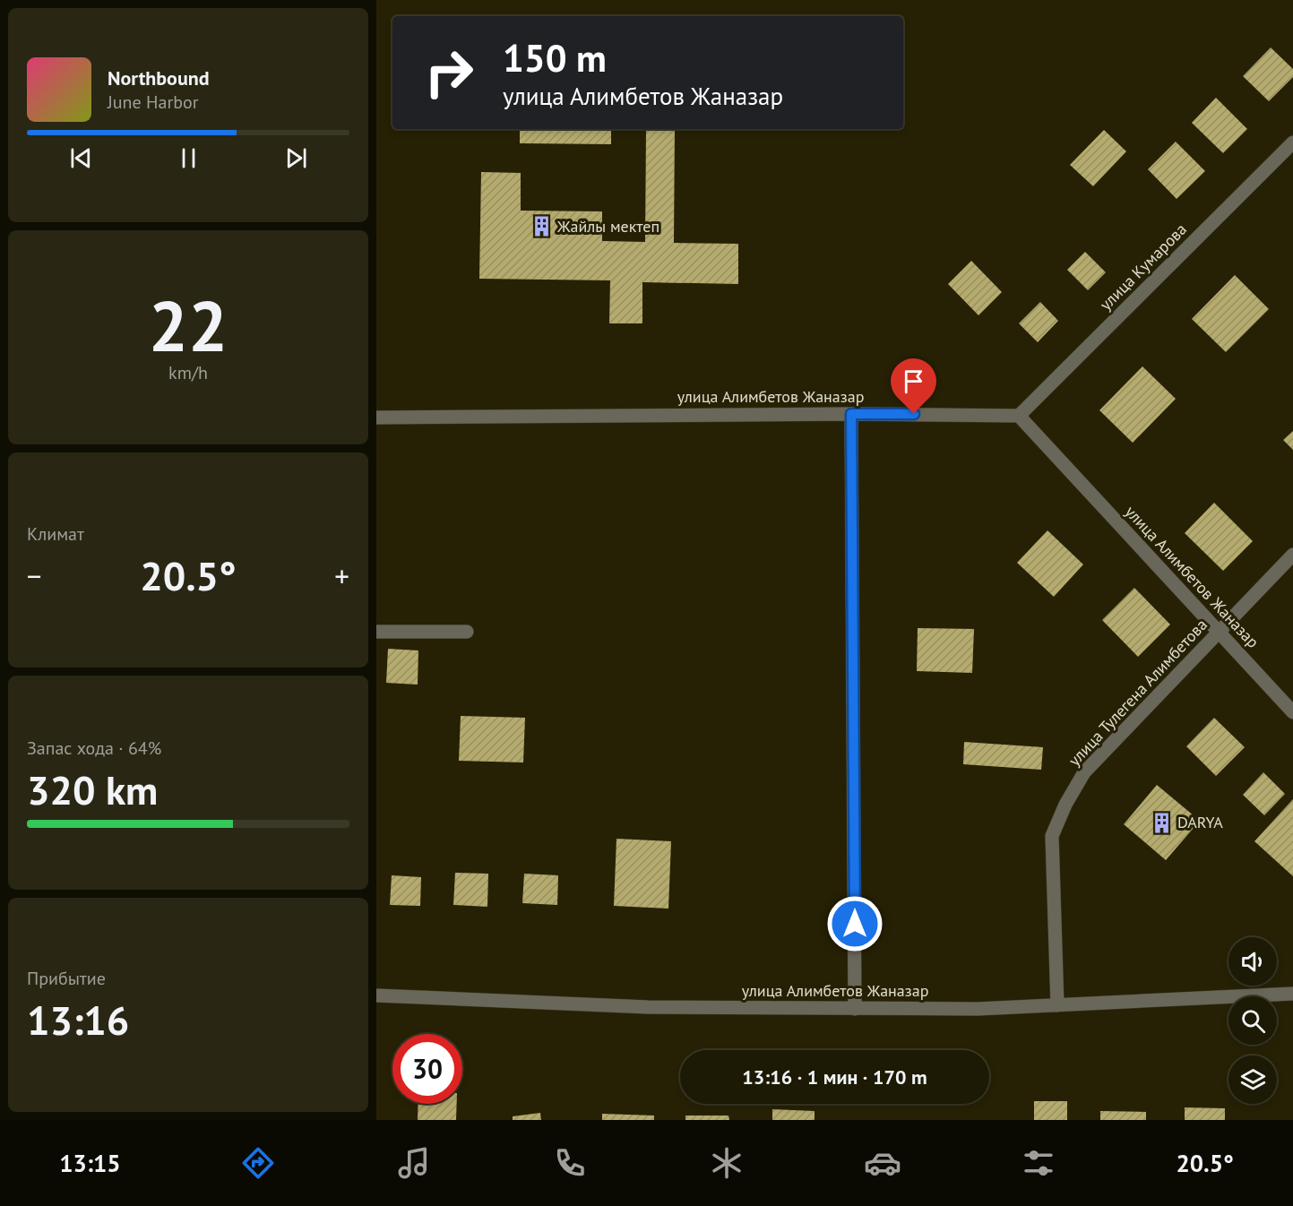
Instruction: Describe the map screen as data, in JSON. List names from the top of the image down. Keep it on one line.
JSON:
{"streets":{"street":["улица Кумарова","улица Алимбетов Жаназар","улица Тулегена Алимбетова"]},"crossings":[["улица Кумарова","улица Алимбетов Жаназар"],["улица Алимбетов Жаназар","улица Тулегена Алимбетова"]],"places":{"building":["Жайлы мектеп","DARYA"]},"page":{"turn":["150 m","улица Алимбетов Жаназар"],"song":["Northbound","June Harbor"],"tile":[["22","km/h"],"Климат",["Запас хода · 64%","320 km"],["Прибытие","13:16"]],"heat":["−","20.5°","+"],"limit":"30","trip":"13:16 · 1 мин · 170 m","tabs":["13:15","20.5°"]}}
